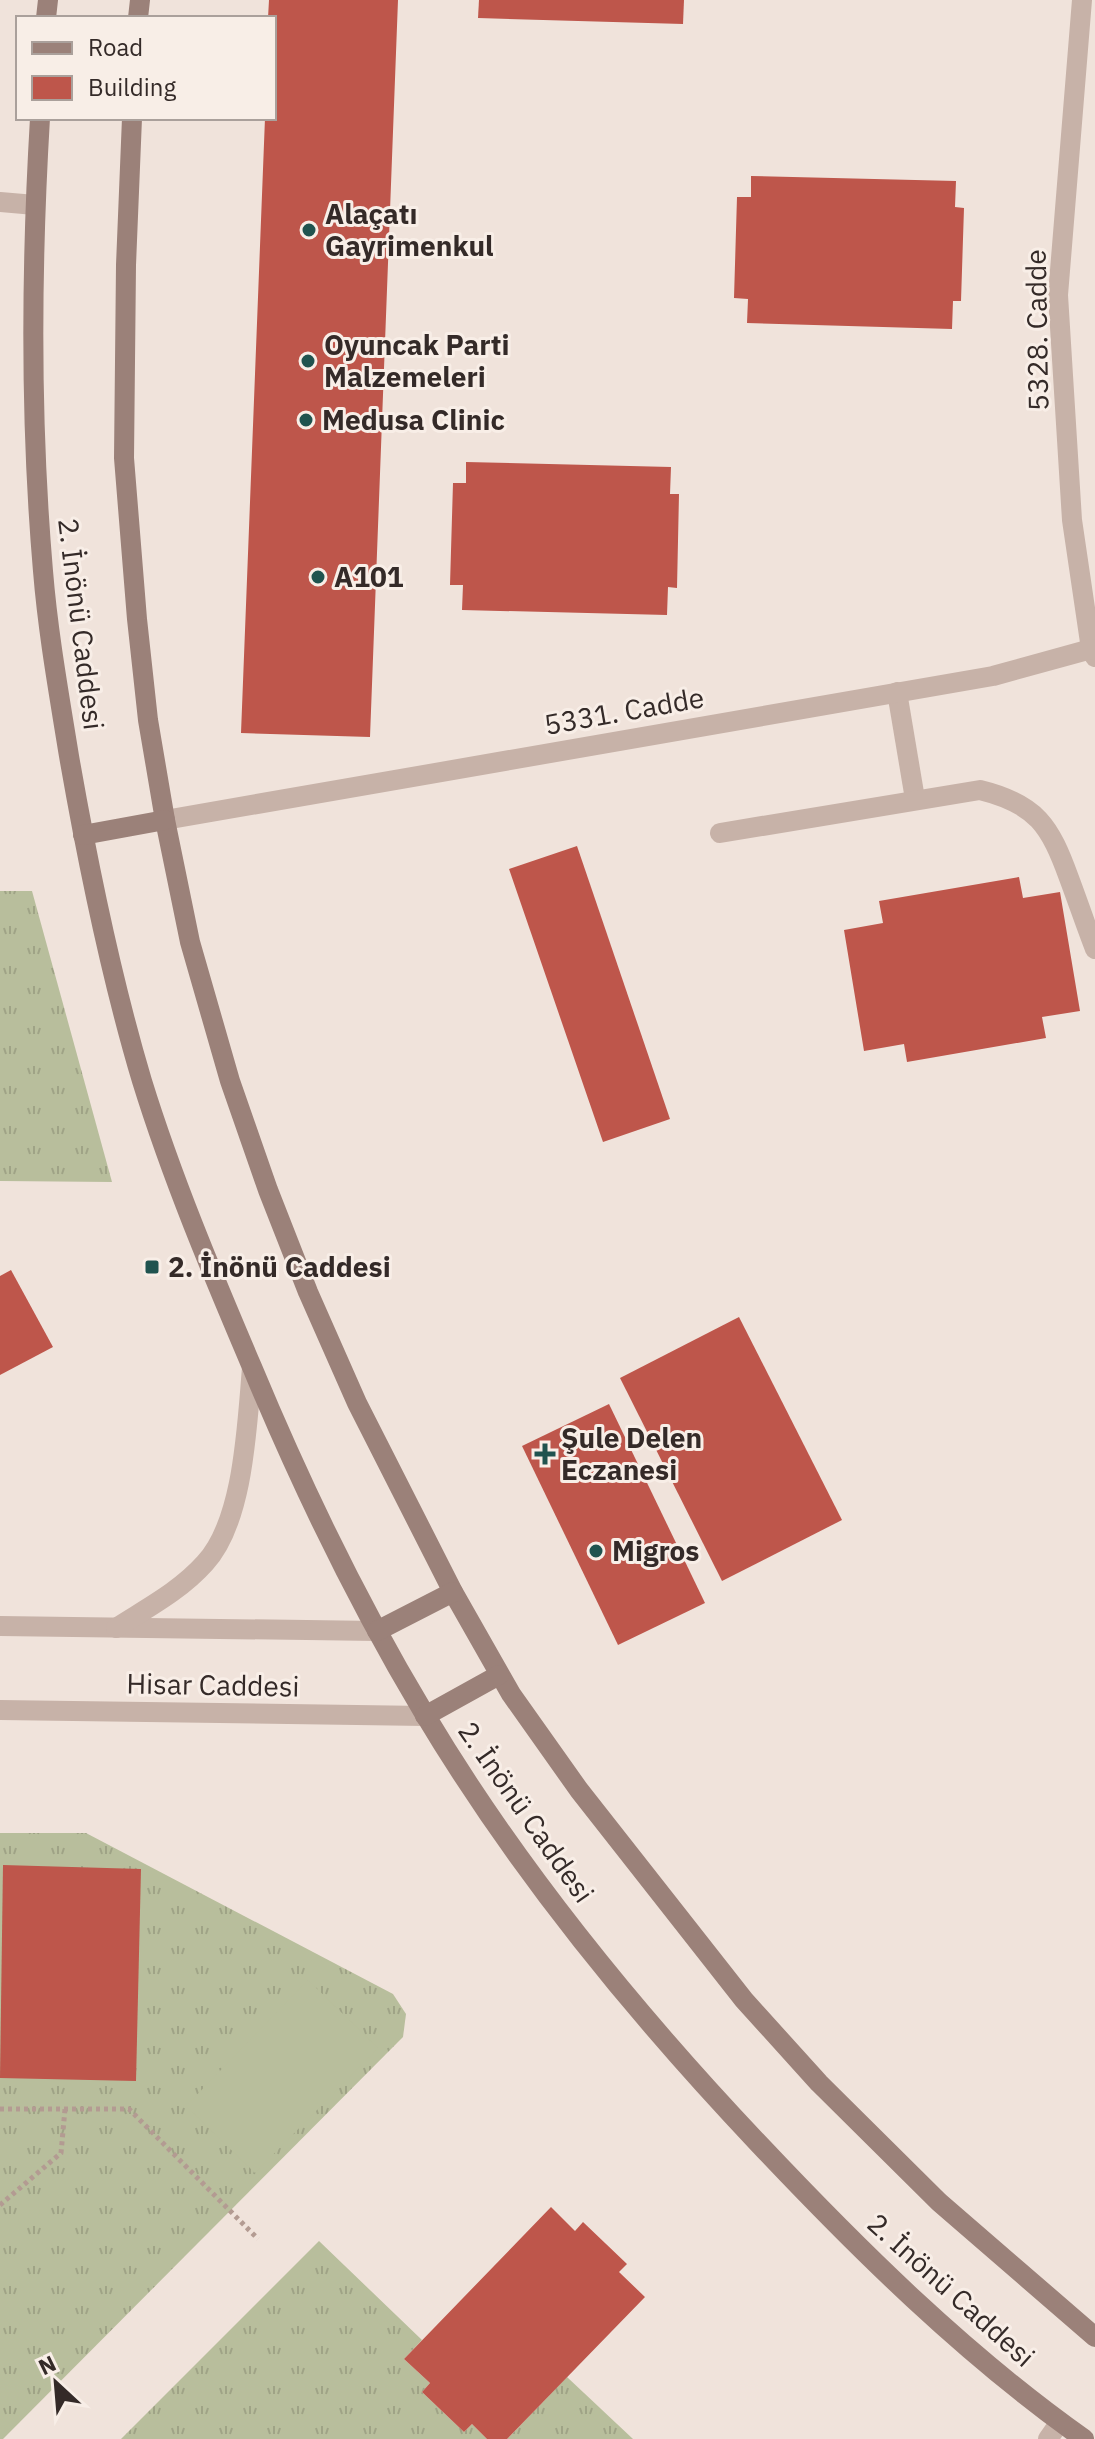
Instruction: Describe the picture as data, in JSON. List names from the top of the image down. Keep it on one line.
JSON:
{"streets":{"main road":["2. İnönü Caddesi"],"street":["5328. Cadde","5331. Cadde","Hisar Caddesi"]},"crossings":[["5328. Cadde","5331. Cadde"],["2. İnönü Caddesi","5331. Cadde"],["2. İnönü Caddesi","Hisar Caddesi"]],"places":{"other":["Alaçatı Gayrimenkul","Oyuncak Parti Malzemeleri","Medusa Clinic","A101","Migros"],"transit":["2. İnönü Caddesi"],"health":["Şule Delen Eczanesi"]},"legend":["Road","Building"],"north":"top left"}
